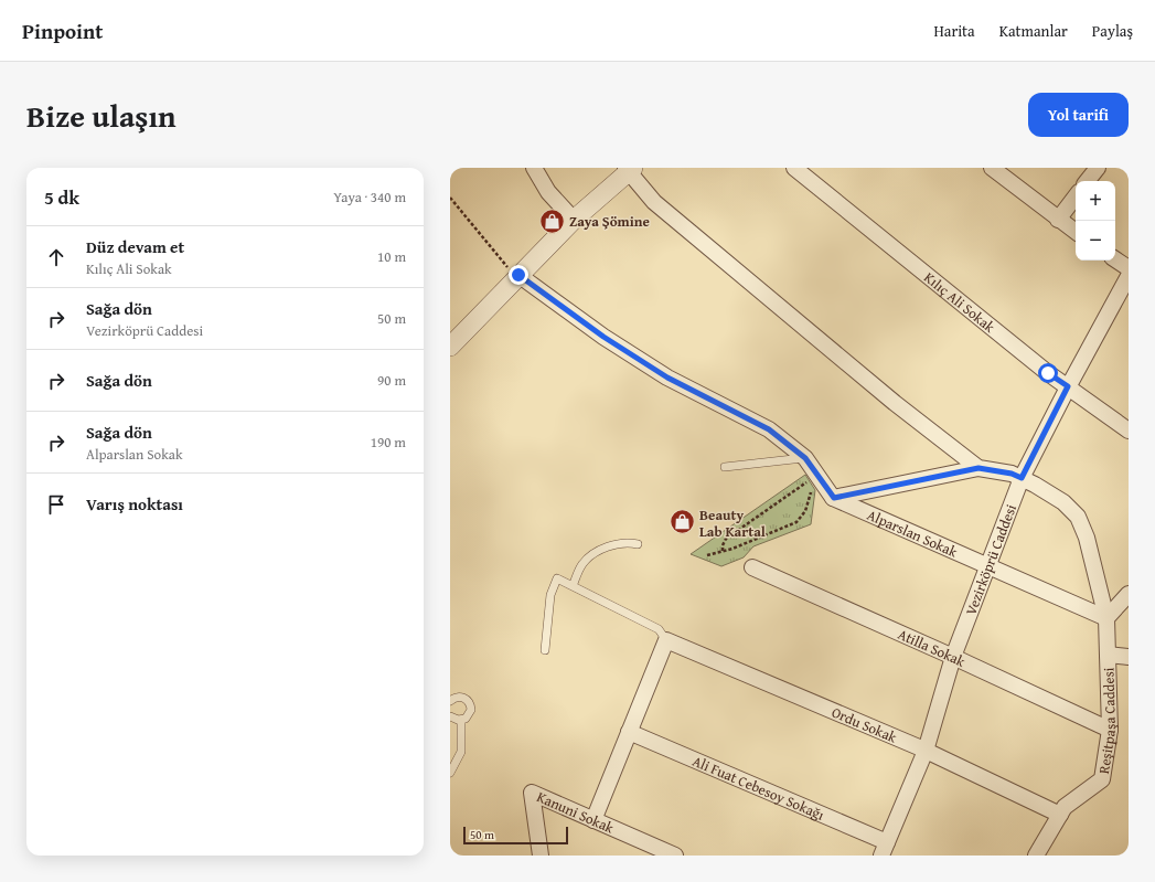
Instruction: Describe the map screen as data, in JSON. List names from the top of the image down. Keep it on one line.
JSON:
{"streets":{"street":["Kılıç Ali Sokak","Alparslan Sokak","Vezirköprü Caddesi","Atilla Sokak","Reşitpaşa Caddesi","Ordu Sokak","Ali Fuat Cebesoy Sokağı","Kanuni Sokak"]},"crossings":[["Kılıç Ali Sokak","Vezirköprü Caddesi"],["Alparslan Sokak","Vezirköprü Caddesi"],["Alparslan Sokak","Reşitpaşa Caddesi"],["Vezirköprü Caddesi","Atilla Sokak"],["Vezirköprü Caddesi","Reşitpaşa Caddesi"],["Vezirköprü Caddesi","Ordu Sokak"],["Vezirköprü Caddesi","Ali Fuat Cebesoy Sokağı"],["Atilla Sokak","Reşitpaşa Caddesi"],["Reşitpaşa Caddesi","Ordu Sokak"]],"places":{"shop":["Zaya Şömine","Beauty Lab Kartal"]},"scale_bar":"50 m","page":{"header":"Pinpoint","nav":["Harita","Katmanlar","Paylaş"],"title":"Bize ulaşın","buttons":"Yol tarifi","heading":["5 dk","Yaya · 340 m"],"map_buttons":["+","−"],"list":[["Düz devam et","Kılıç Ali Sokak","10 m"],["Sağa dön","Vezirköprü Caddesi","50 m"],["Sağa dön","90 m"],["Sağa dön","Alparslan Sokak","190 m"],"Varış noktası"],"scale":"50 m"}}
